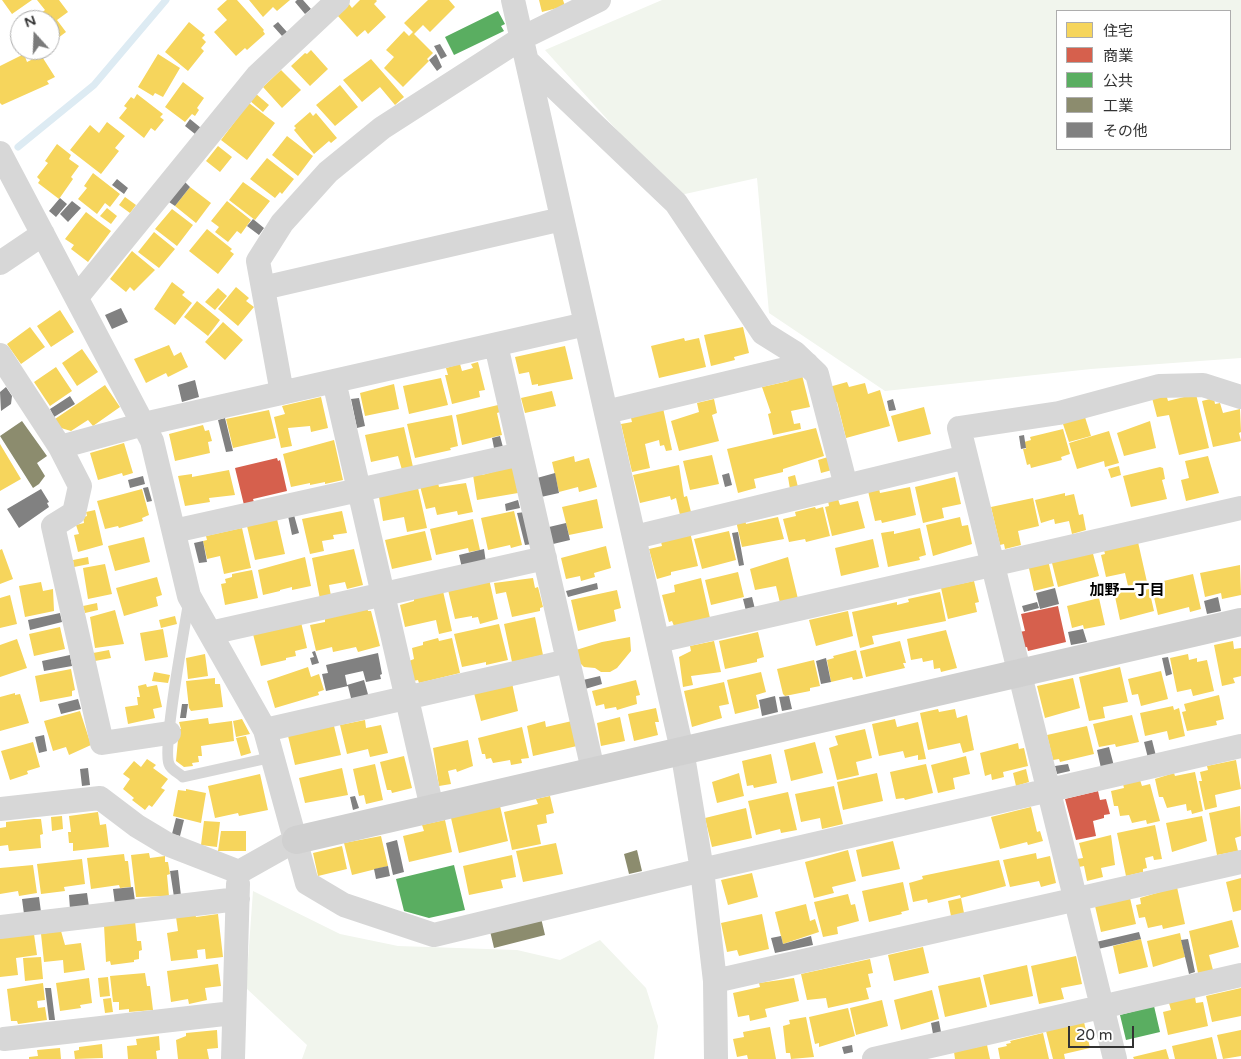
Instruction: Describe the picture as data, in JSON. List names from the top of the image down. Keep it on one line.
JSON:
{"districts":["加野一丁目"],"legend":["住宅","商業","公共","工業","その他"],"scale_bar":"20 m","north":"top"}
